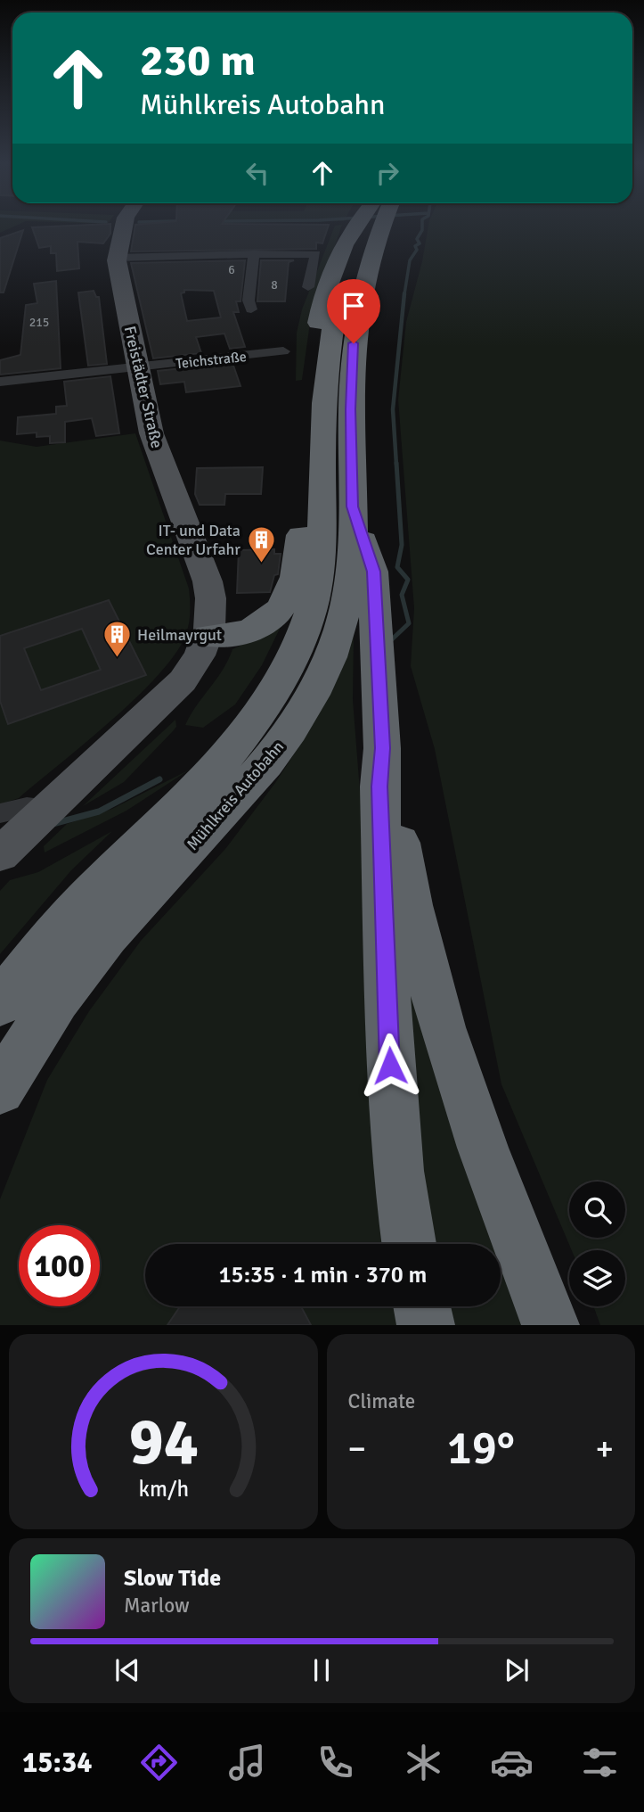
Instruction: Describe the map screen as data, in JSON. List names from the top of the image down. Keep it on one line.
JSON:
{"streets":{"highway":["Mühlkreis Autobahn"],"main road":["Freistädter Straße"],"street":["Teichstraße"]},"crossings":[["Teichstraße","Freistädter Straße"]],"places":{"building":["IT- und Data Center Urfahr","Heilmayrgut"]},"house_numbers":["6","8","215"],"page":{"turn":["230 m","Mühlkreis Autobahn"],"limit":"100","trip":"15:35 · 1 min · 370 m","tile":"Climate","heat":["−","19°","+"],"song":["Slow Tide","Marlow"],"tabs":"15:34","gauge":["94","km/h"]}}
